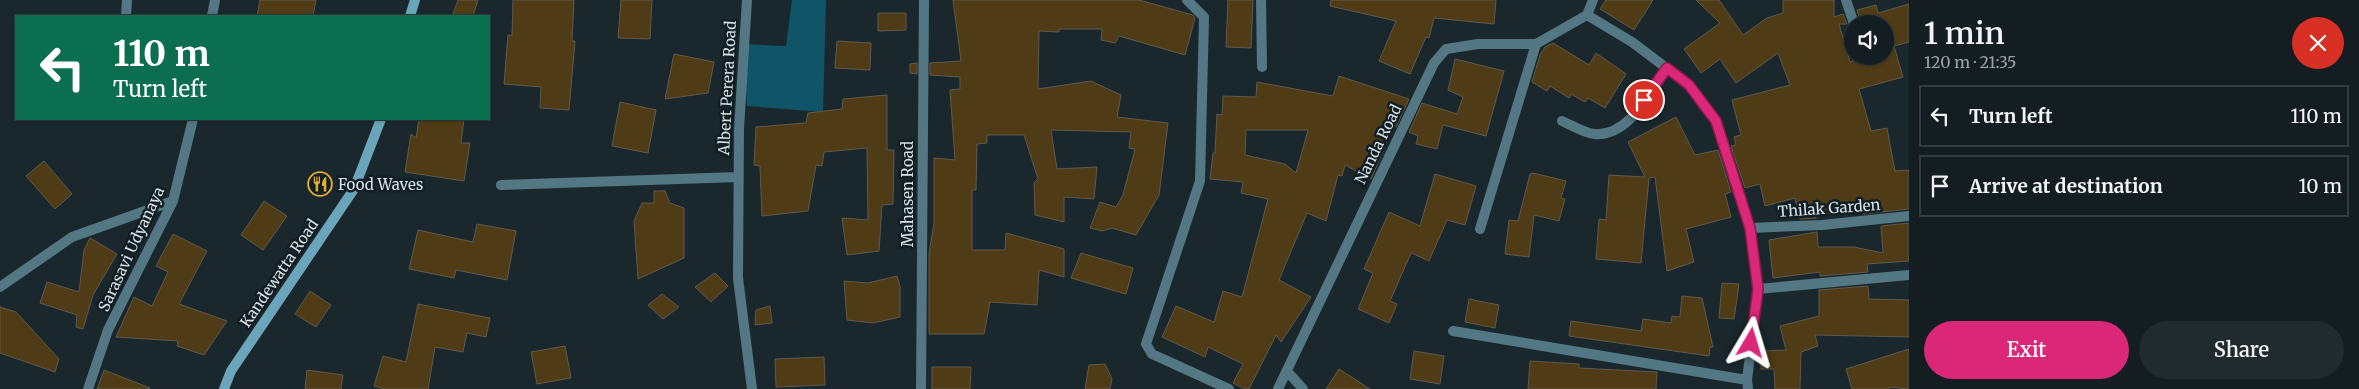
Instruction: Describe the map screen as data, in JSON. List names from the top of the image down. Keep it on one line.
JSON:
{"streets":{"street":["Albert Perera Road","Nanda Road","Mahasen Road","Thilak Garden","Sarasavi Udyanaya","Kandewatta Road"]},"places":{"restaurant":["Food Waves"]},"page":{"heading":["1 min","120 m · 21:35"],"turn":["110 m","Turn left"],"list":[{"name":"Turn left","value":"110 m"},{"name":"Arrive at destination","value":"10 m"}],"buttons":["Exit","Share"]}}
